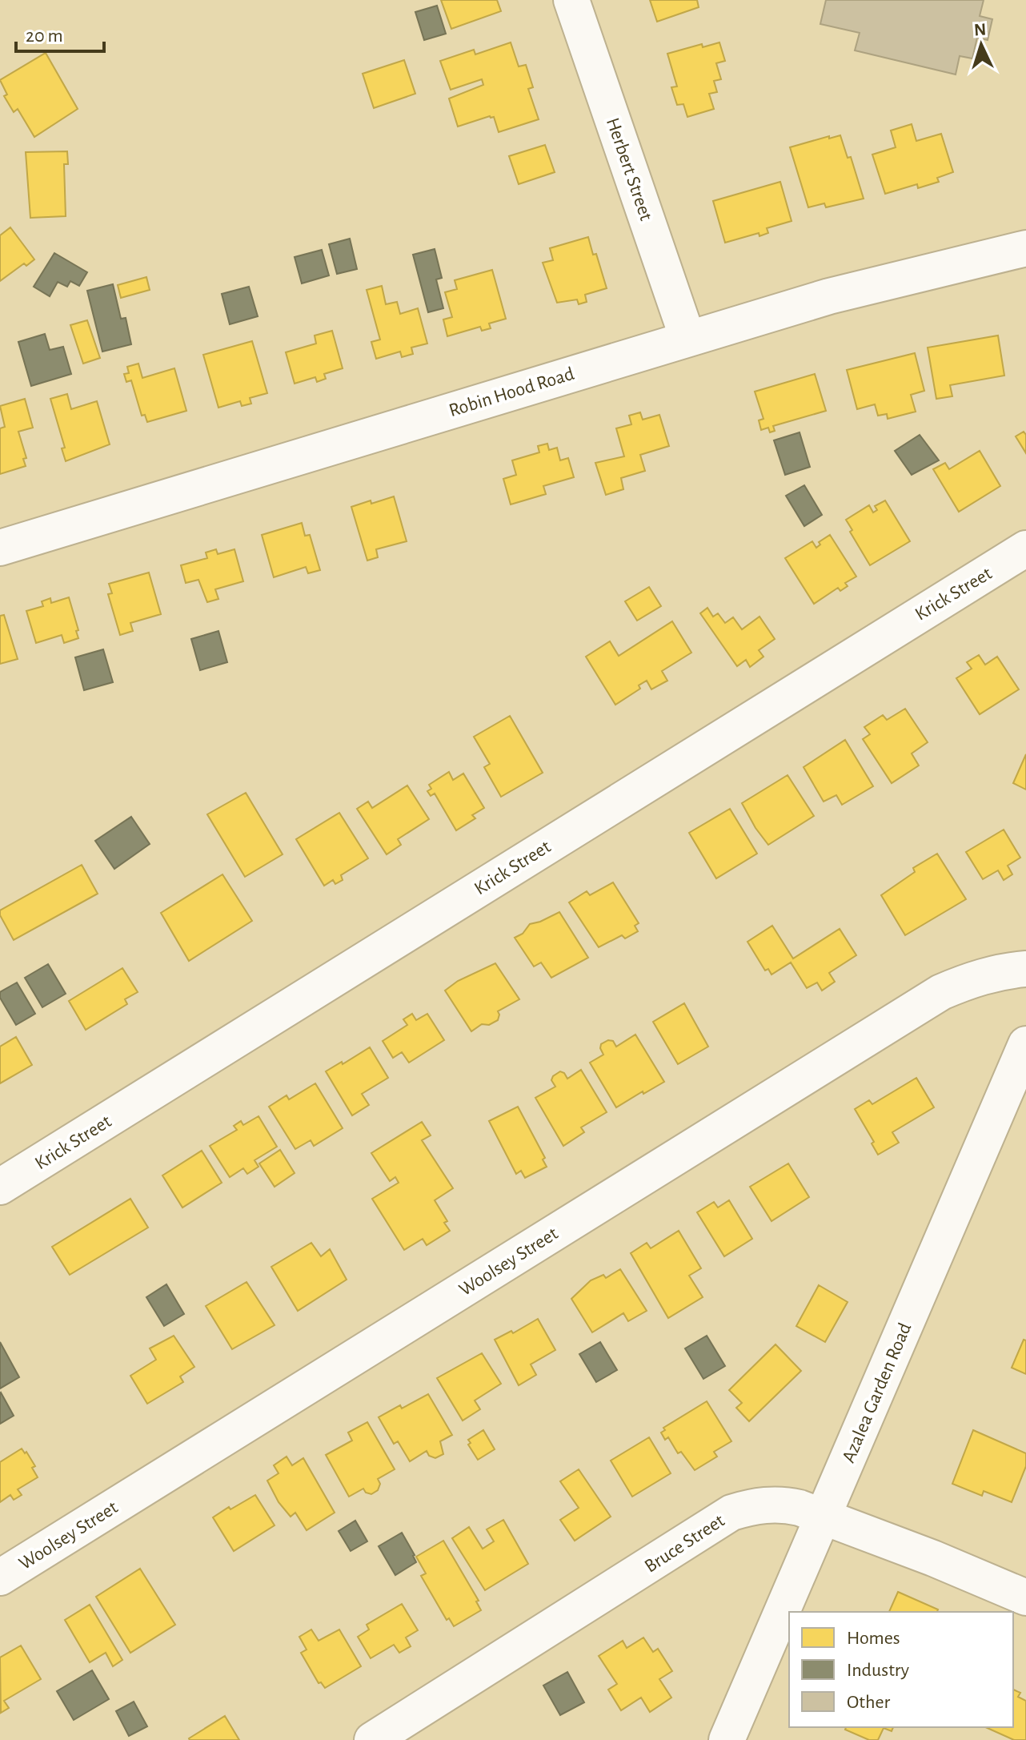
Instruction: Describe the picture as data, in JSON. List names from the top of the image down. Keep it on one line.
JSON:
{"streets":{"street":["Herbert Street","Robin Hood Road","Krick Street","Woolsey Street","Azalea Garden Road","Bruce Street"]},"crossings":[["Herbert Street","Robin Hood Road"],["Azalea Garden Road","Bruce Street"]],"legend":["Homes","Industry","Other"],"scale_bar":"20 m","north":"top"}
